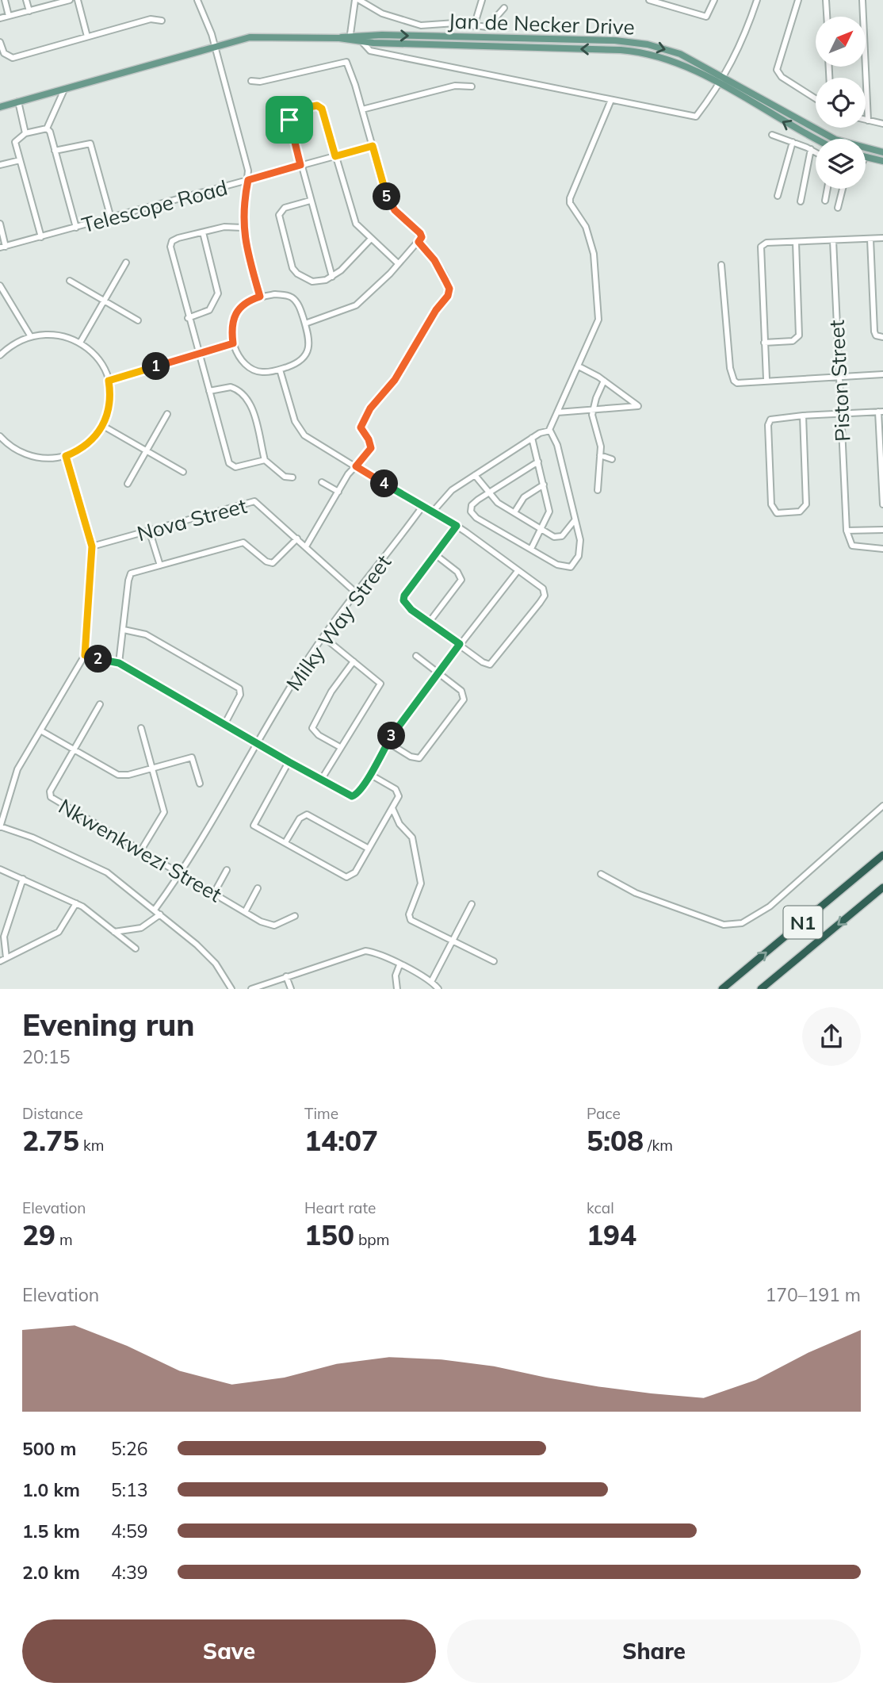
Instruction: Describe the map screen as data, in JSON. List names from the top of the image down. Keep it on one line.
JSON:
{"streets":{"highway":["N1"],"main road":["Jan de Necker Drive"],"street":["Telescope Road","Piston Street","Nova Street","Milky Way Street","Nkwenkwezi Street"]},"crossings":[["Nova Street","Milky Way Street"],["Milky Way Street","Nkwenkwezi Street"]],"north":"top right","page":{"pins":["5","1","4","2","3"],"heading":["Evening run","20:15"],"stats":[["Distance","2.75 km"],["Time","14:07"],["Pace","5:08 /km"],["Elevation","29 m"],["Heart rate","150 bpm"],["kcal","194"]],"chart":["Elevation","170–191 m"],"list":[{"name":"500 m","note":"5:26"},{"name":"1.0 km","note":"5:13"},{"name":"1.5 km","note":"4:59"},{"name":"2.0 km","note":"4:39"}],"buttons":["Save","Share"]}}
